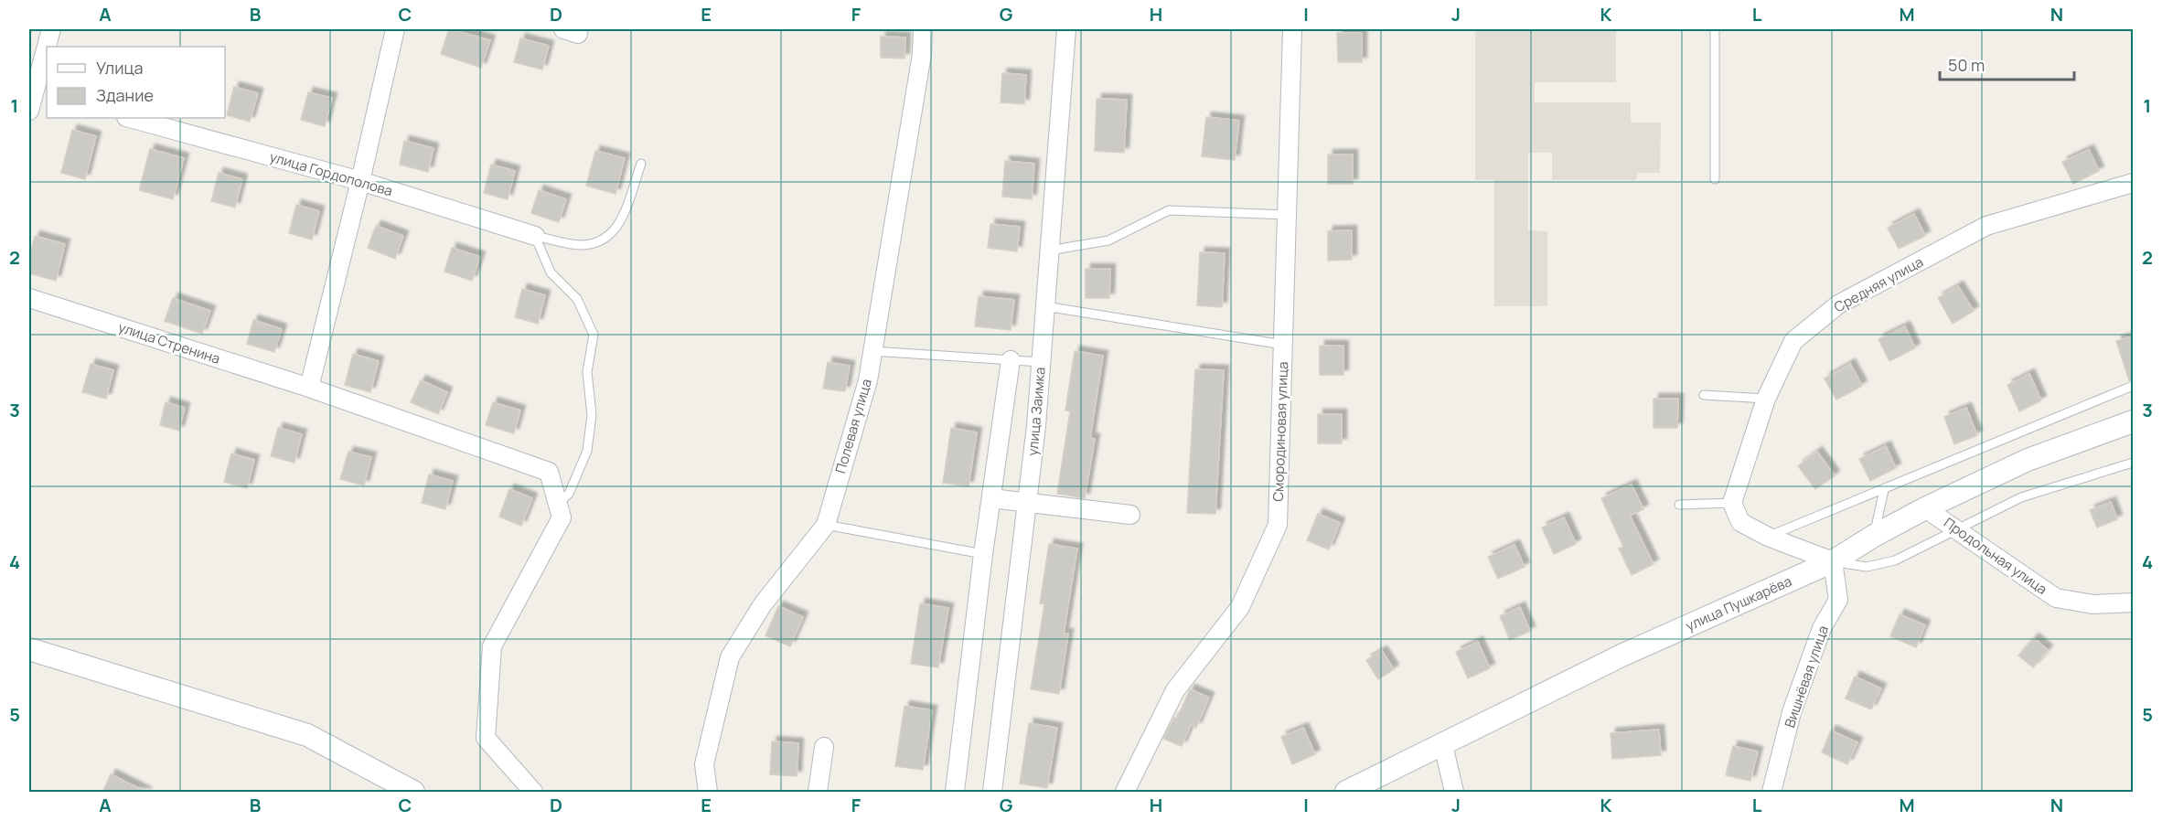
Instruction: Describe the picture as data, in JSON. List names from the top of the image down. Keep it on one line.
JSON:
{"streets":{"street":["улица Гордополова","Средняя улица","улица Стренина","улица Заимка","Полевая улица","Смородиновая улица","Продольная улица","улица Пушкарёва","Вишнёвая улица"]},"crossings":[["Продольная улица","улица Пушкарёва"],["улица Пушкарёва","Вишнёвая улица"]],"legend":["Улица","Здание"],"scale_bar":"50 m","grid":{"columns":["A","B","C","D","E","F","G","H","I","J","K","L","M","N"],"rows":["1","2","3","4","5"]}}
